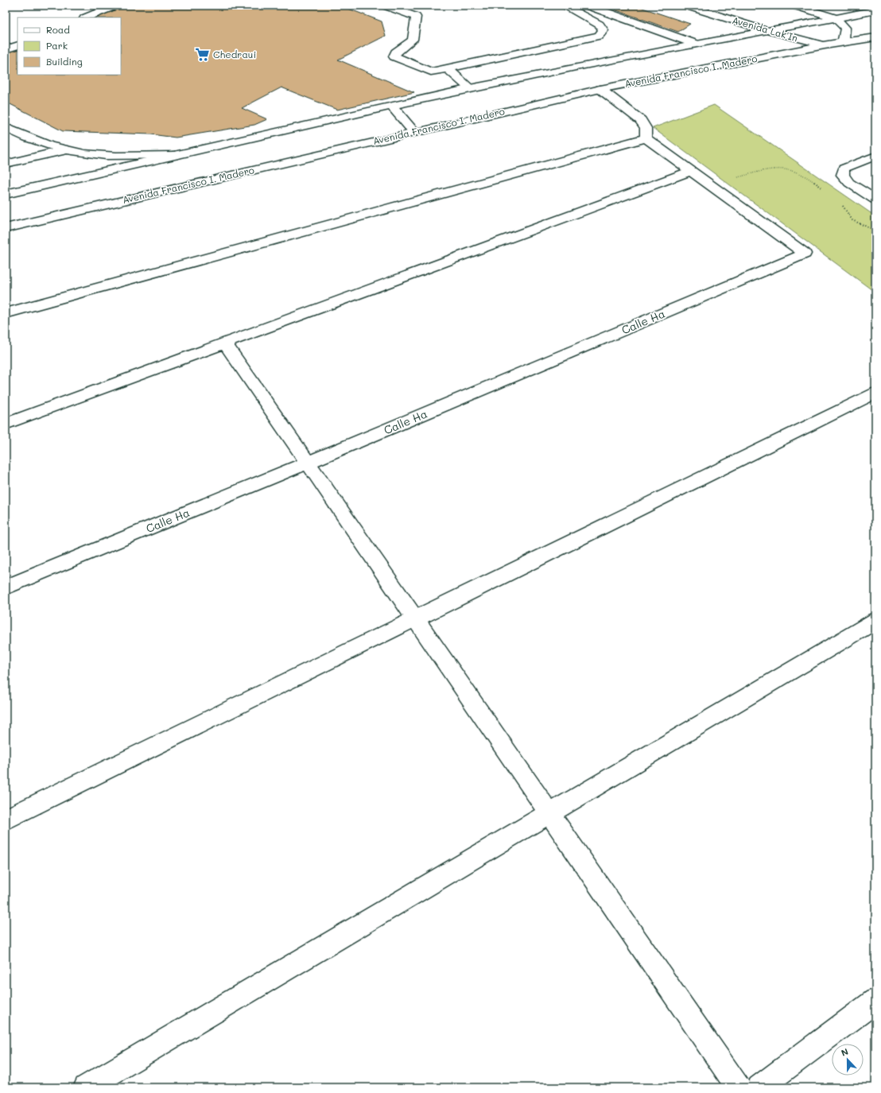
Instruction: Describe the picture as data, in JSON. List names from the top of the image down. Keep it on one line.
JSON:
{"streets":{"street":["Avenida Lak'In","Avenida Francisco I. Madero","Calle Ha"]},"crossings":[["Avenida Lak'In","Avenida Francisco I. Madero"]],"places":{"supermarket":["Chedraui"]},"legend":["Road","Park","Building"],"north":"top"}
